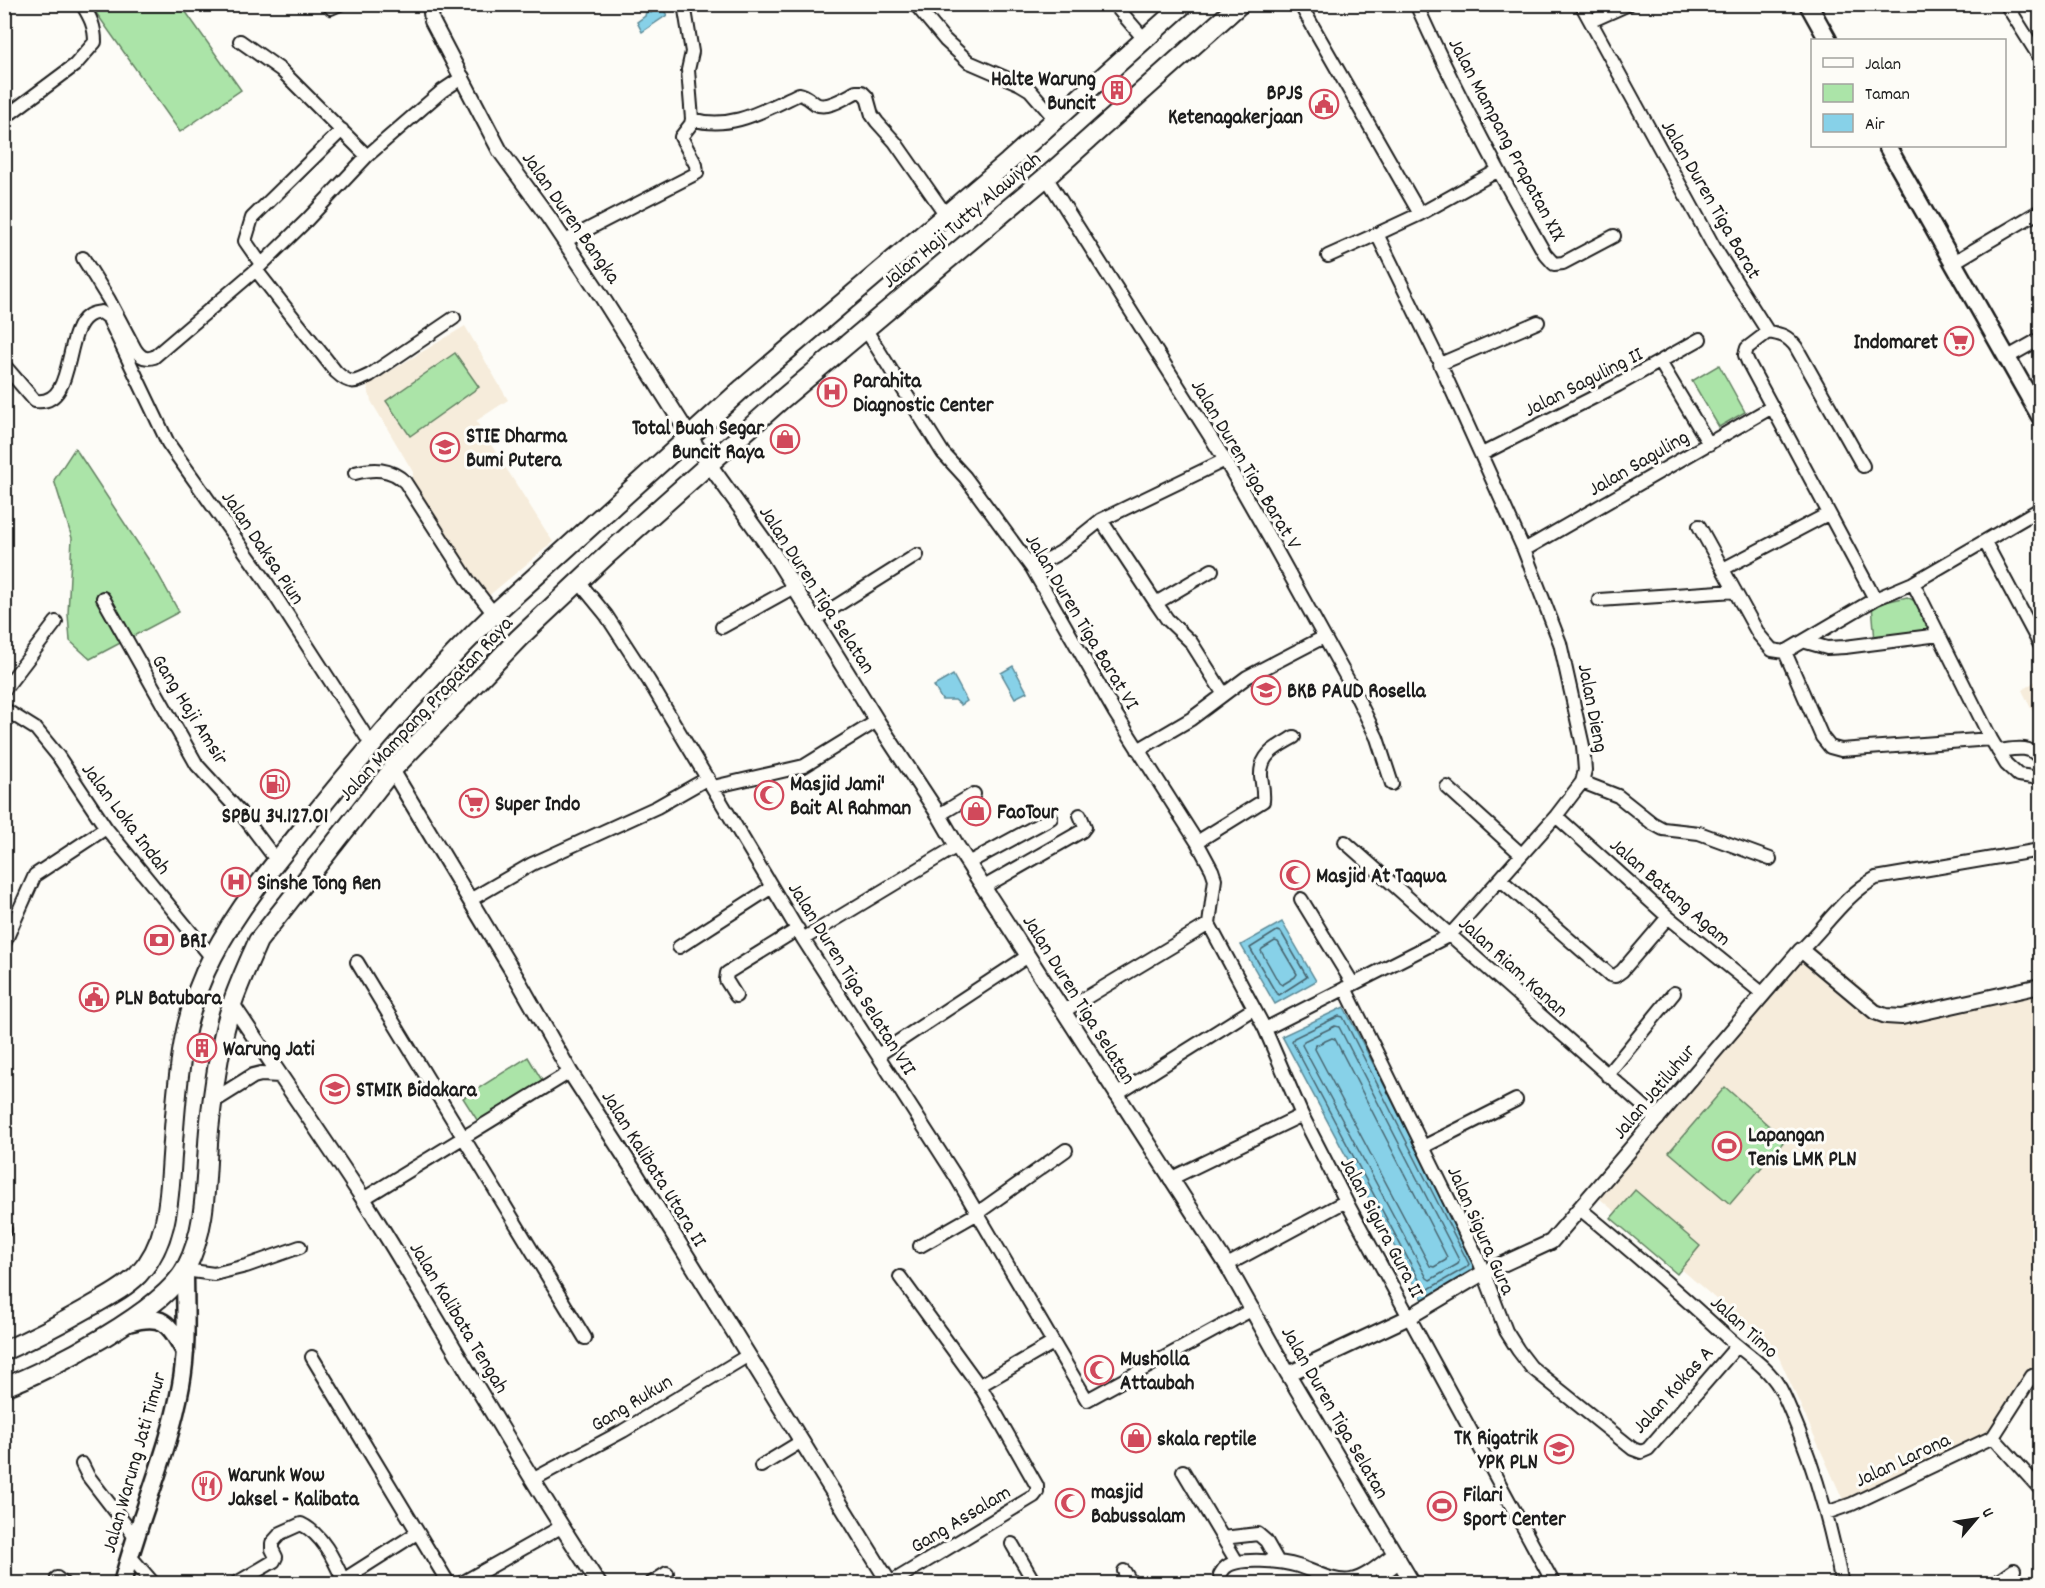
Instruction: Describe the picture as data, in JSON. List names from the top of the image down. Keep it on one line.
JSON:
{"streets":{"main road":["Jalan Haji Tutty Alawiyah","Jalan Mampang Prapatan Raya","Jalan Warung Jati Timur"],"street":["Jalan Mampang Prapatan XIX","Jalan Duren Tiga Barat","Jalan Duren Bangka","Jalan Saguling II","Jalan Saguling","Jalan Duren Tiga Barat V","Jalan Daksa Piun","Jalan Duren Tiga Selatan","Jalan Duren Tiga Barat VI","Jalan Dieng","Gang Haji Amsir","Jalan Loka Indah","Jalan Batang Agam","Jalan Riam Kanan","Jalan Duren Tiga Selatan VII","Jalan Jatiluhur","Jalan Kalibata Utara II","Jalan Sigura Gura II","Jalan Sigura Gura","Jalan Kalibata Tengah","Jalan Timo","Jalan Kokas A","Gang Rukun","Jalan Larona","Gang Assalam"]},"crossings":[["Jalan Duren Bangka","Jalan Haji Tutty Alawiyah"],["Jalan Duren Bangka","Jalan Duren Tiga Selatan"],["Jalan Duren Bangka","Jalan Mampang Prapatan Raya"],["Jalan Haji Tutty Alawiyah","Jalan Duren Tiga Barat V"],["Jalan Haji Tutty Alawiyah","Jalan Duren Tiga Selatan"],["Jalan Haji Tutty Alawiyah","Jalan Duren Tiga Barat VI"],["Jalan Haji Tutty Alawiyah","Jalan Mampang Prapatan Raya"],["Jalan Saguling II","Jalan Dieng"],["Jalan Saguling","Jalan Dieng"],["Jalan Daksa Piun","Jalan Mampang Prapatan Raya"],["Jalan Duren Tiga Selatan","Jalan Mampang Prapatan Raya"],["Jalan Duren Tiga Selatan","Jalan Duren Tiga Selatan VII"],["Jalan Duren Tiga Selatan","Jalan Jatiluhur"],["Jalan Duren Tiga Barat VI","Jalan Sigura Gura II"],["Jalan Mampang Prapatan Raya","Gang Haji Amsir"],["Jalan Mampang Prapatan Raya","Jalan Loka Indah"],["Jalan Mampang Prapatan Raya","Jalan Duren Tiga Selatan VII"],["Jalan Mampang Prapatan Raya","Jalan Kalibata Utara II"],["Jalan Mampang Prapatan Raya","Jalan Kalibata Tengah"],["Jalan Mampang Prapatan Raya","Jalan Warung Jati Timur"],["Jalan Dieng","Jalan Batang Agam"],["Jalan Dieng","Jalan Riam Kanan"],["Jalan Dieng","Jalan Sigura Gura II"],["Jalan Dieng","Jalan Sigura Gura"],["Jalan Batang Agam","Jalan Jatiluhur"],["Jalan Riam Kanan","Jalan Jatiluhur"],["Jalan Jatiluhur","Jalan Sigura Gura II"],["Jalan Jatiluhur","Jalan Sigura Gura"],["Jalan Jatiluhur","Jalan Timo"],["Jalan Kalibata Utara II","Gang Rukun"],["Jalan Kalibata Utara II","Gang Assalam"],["Jalan Sigura Gura","Jalan Kokas A"],["Jalan Kalibata Tengah","Gang Rukun"],["Jalan Timo","Jalan Kokas A"],["Jalan Timo","Jalan Larona"]],"places":{"building":["Halte Warung Buncit","Warung Jati"],"public building":["BPJS Ketenagakerjaan","PLN Batubara"],"supermarket":["Indomaret","Super Indo"],"hospital":["Parahita Diagnostic Center","Sinshe Tong Ren"],"shop":["Total Buah Segar Buncit Raya","FaoTour","skala reptile"],"school or university":["STIE Dharma Bumi Putera","BKB PAUD Rosella","STMIK Bidakara","TK Rigatrik YPK PLN"],"fuel station":["SPBU 34.127.01"],"mosque":["Masjid Jami' Bait Al Rahman","Masjid At Taqwa","Musholla Attaubah","masjid Babussalam"],"bank":["BRI"],"sports":["Lapangan Tenis LMK PLN","Filari Sport Center"],"restaurant":["Warunk Wow Jaksel - Kalibata"]},"legend":["Jalan","Taman","Air"],"north":"top right"}
